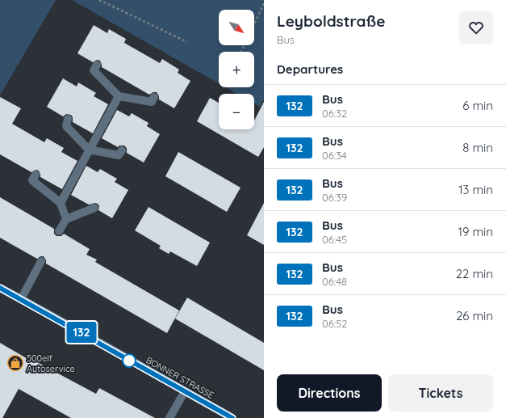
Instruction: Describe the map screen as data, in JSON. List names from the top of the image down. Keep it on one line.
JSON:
{"streets":{"main road":["BONNER STRASSE"]},"places":{"shop":["500elf Autoservice"]},"lines":["bus line 132"],"north":"bottom right","page":{"on_map":"132","heading":[["Leyboldstraße","Bus"],"Departures"],"map_buttons":["+","−"],"list":[{"mark":"132","name":"Bus","note":"06:32","value":"6 min"},{"mark":"132","name":"Bus","note":"06:34","value":"8 min"},{"mark":"132","name":"Bus","note":"06:39","value":"13 min"},{"mark":"132","name":"Bus","note":"06:45","value":"19 min"},{"mark":"132","name":"Bus","note":"06:48","value":"22 min"},{"mark":"132","name":"Bus","note":"06:52","value":"26 min"}],"buttons":["Directions","Tickets"]}}
